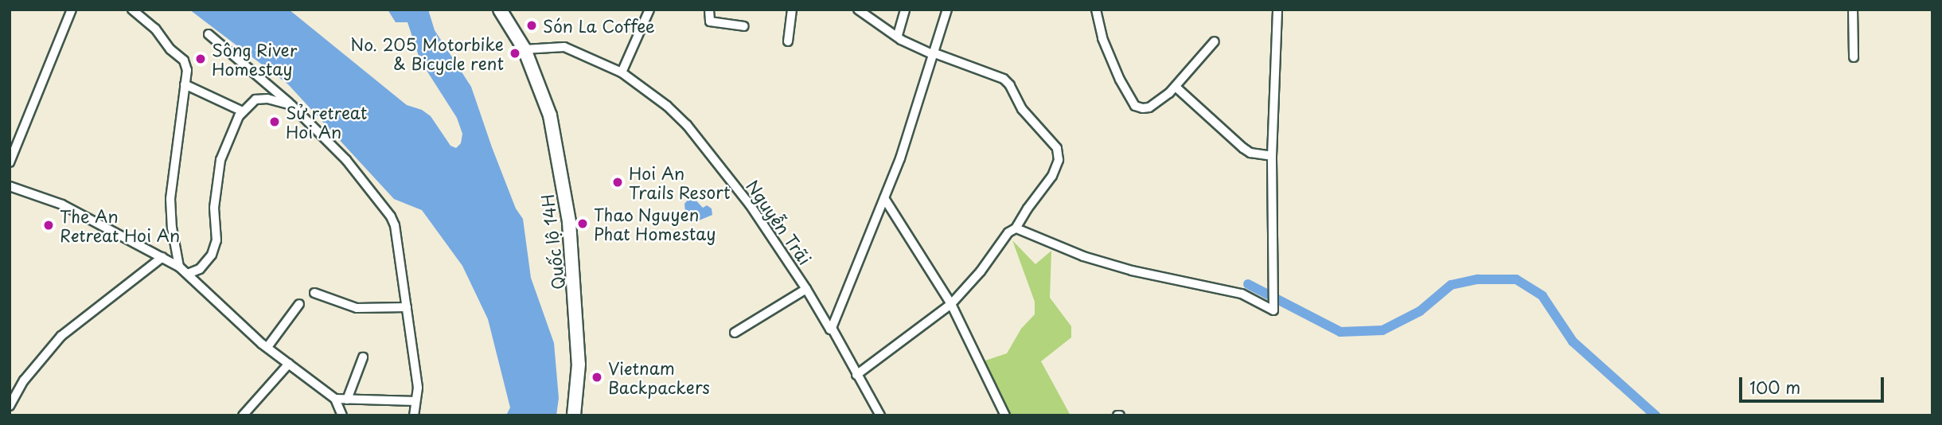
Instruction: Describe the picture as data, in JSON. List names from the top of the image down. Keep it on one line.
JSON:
{"streets":{"main road":["Quốc lộ 14H"],"street":["Nguyễn Trãi"]},"crossings":[["Nguyễn Trãi","Quốc lộ 14H"]],"places":["Són La Coffee","No. 205 Motorbike & Bicycle rent","Sông River Homestay","Sử retreat Hoi An","Hoi An Trails Resort","Thao Nguyen Phat Homestay","The An Retreat Hoi An","Vietnam Backpackers"],"scale_bar":"100 m"}
